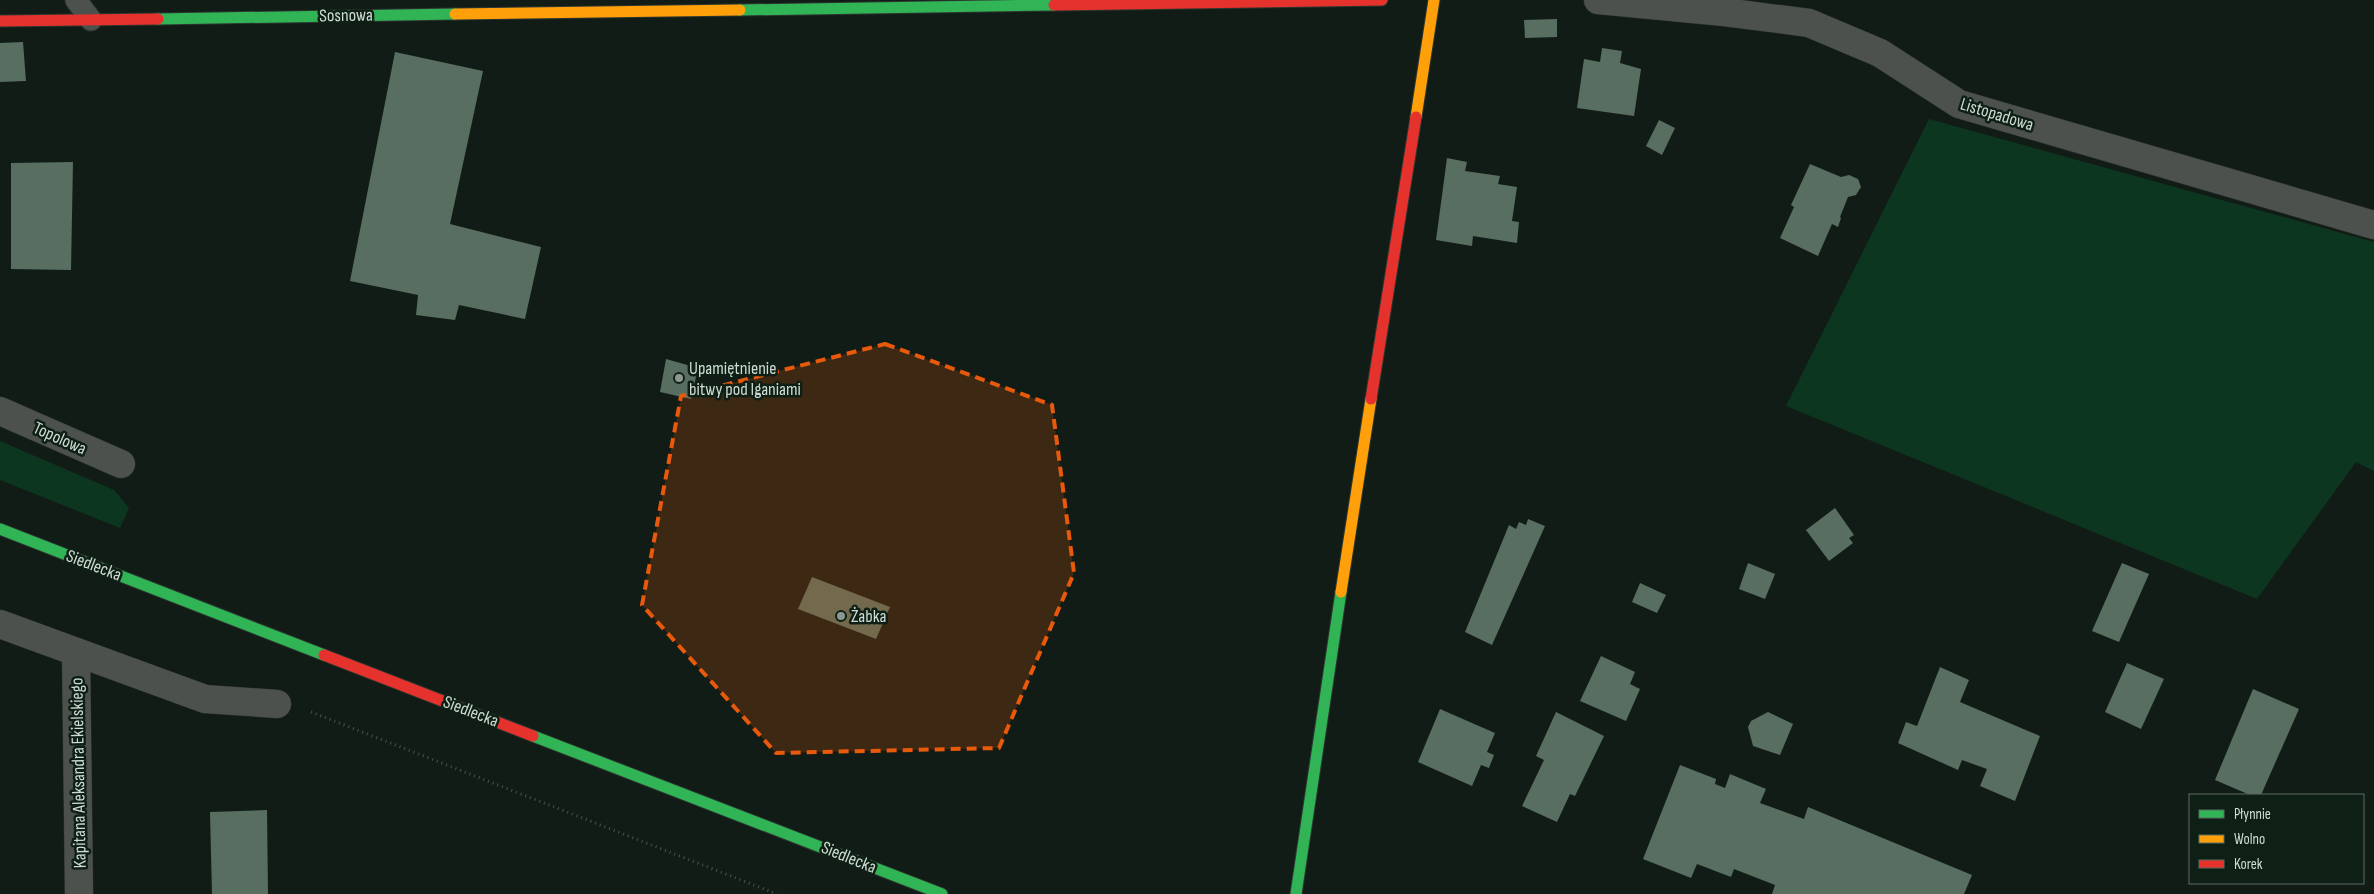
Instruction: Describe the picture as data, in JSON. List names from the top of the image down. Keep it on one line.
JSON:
{"streets":{"street":["Sosnowa","Listopadowa","Topolowa","Siedlecka","Kapitana Aleksandra Ekielskiego"]},"places":["Upamiętnienie bitwy pod Iganiami","Żabka"],"legend":["Płynnie","Wolno","Korek"]}
